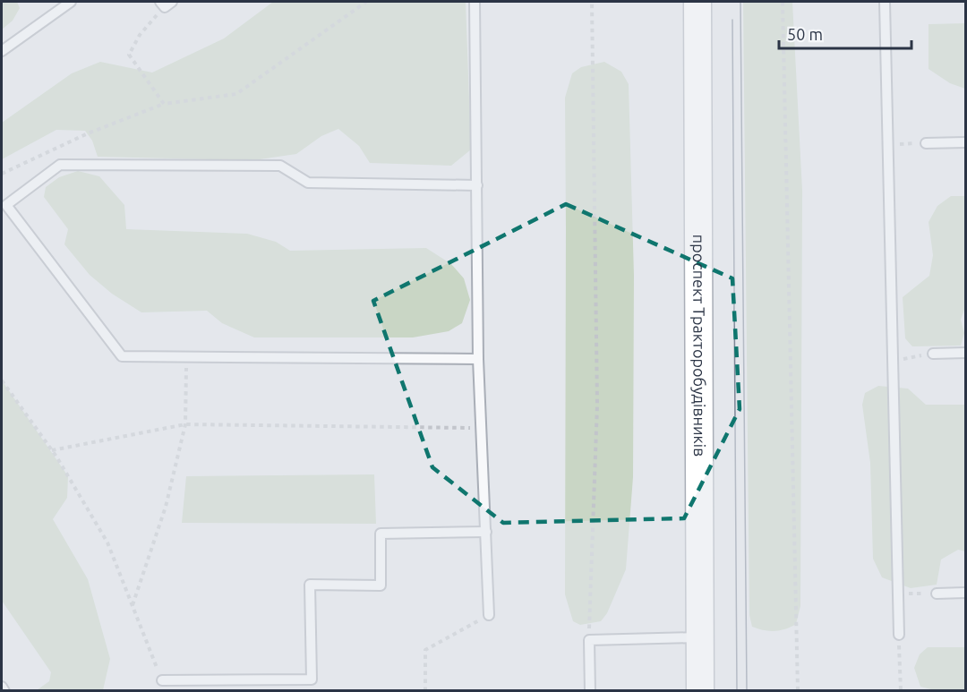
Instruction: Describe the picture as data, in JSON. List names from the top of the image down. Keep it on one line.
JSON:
{"streets":{"street":["проспект Тракторобудівників"]},"scale_bar":"50 m"}
